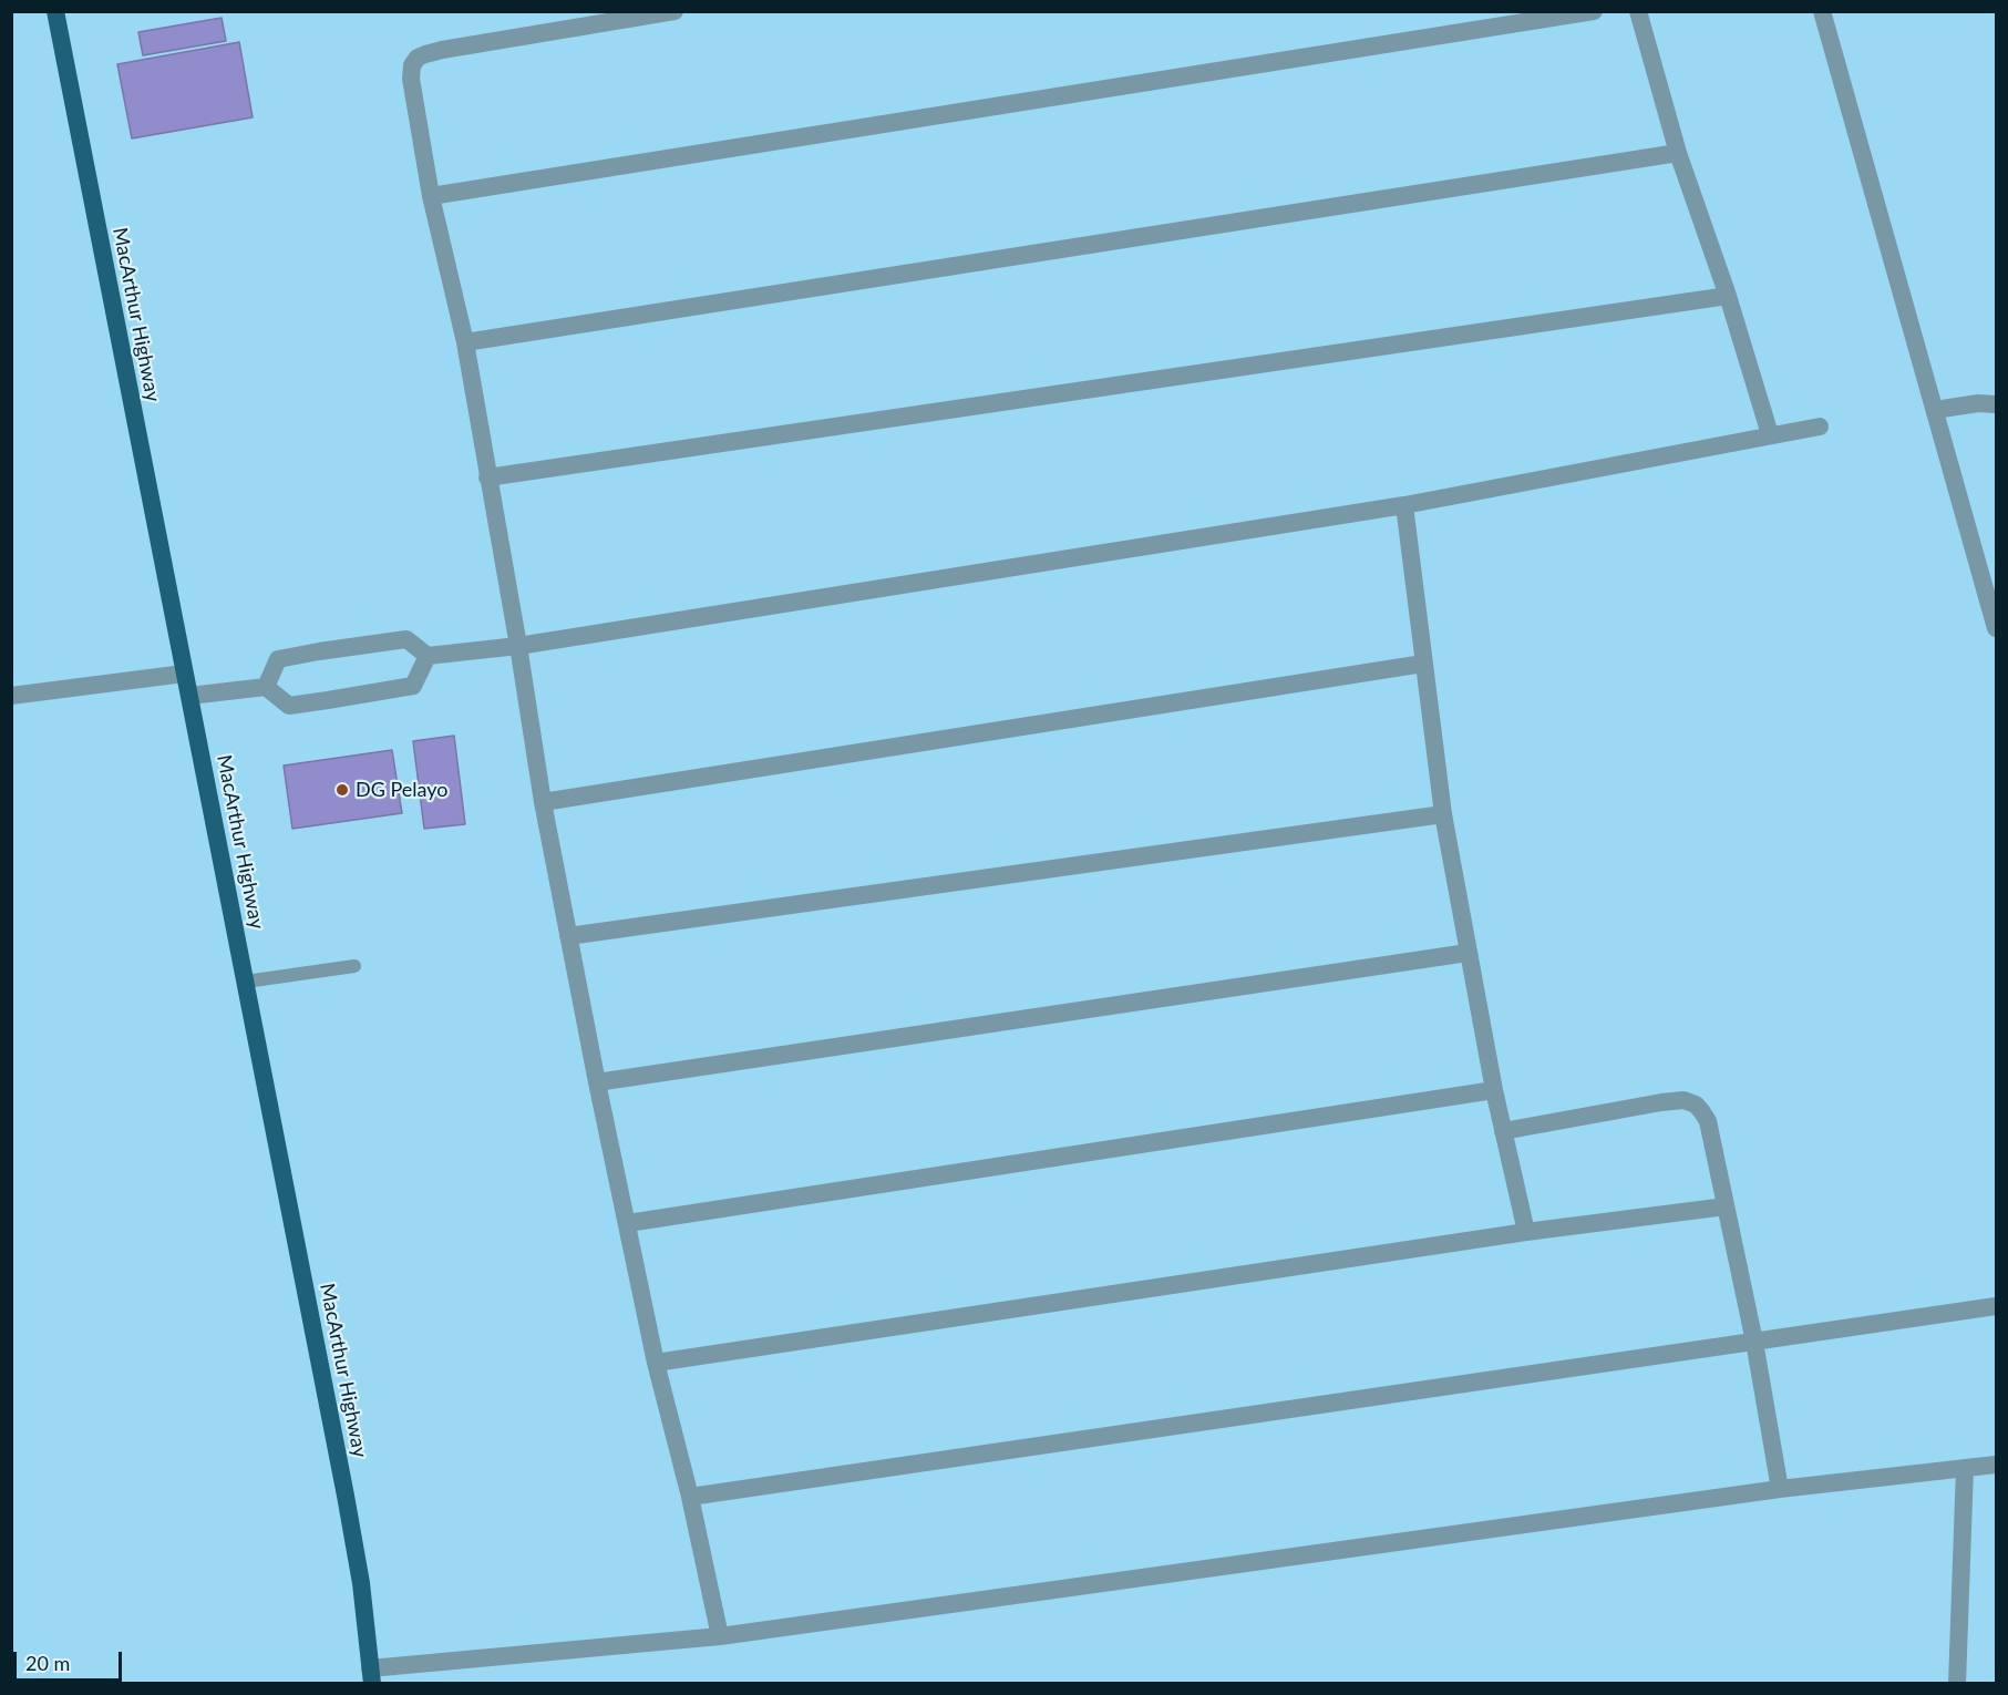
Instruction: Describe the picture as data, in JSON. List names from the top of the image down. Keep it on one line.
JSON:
{"streets":{"highway":["MacArthur Highway"]},"places":["DG Pelayo"],"scale_bar":"20 m"}
